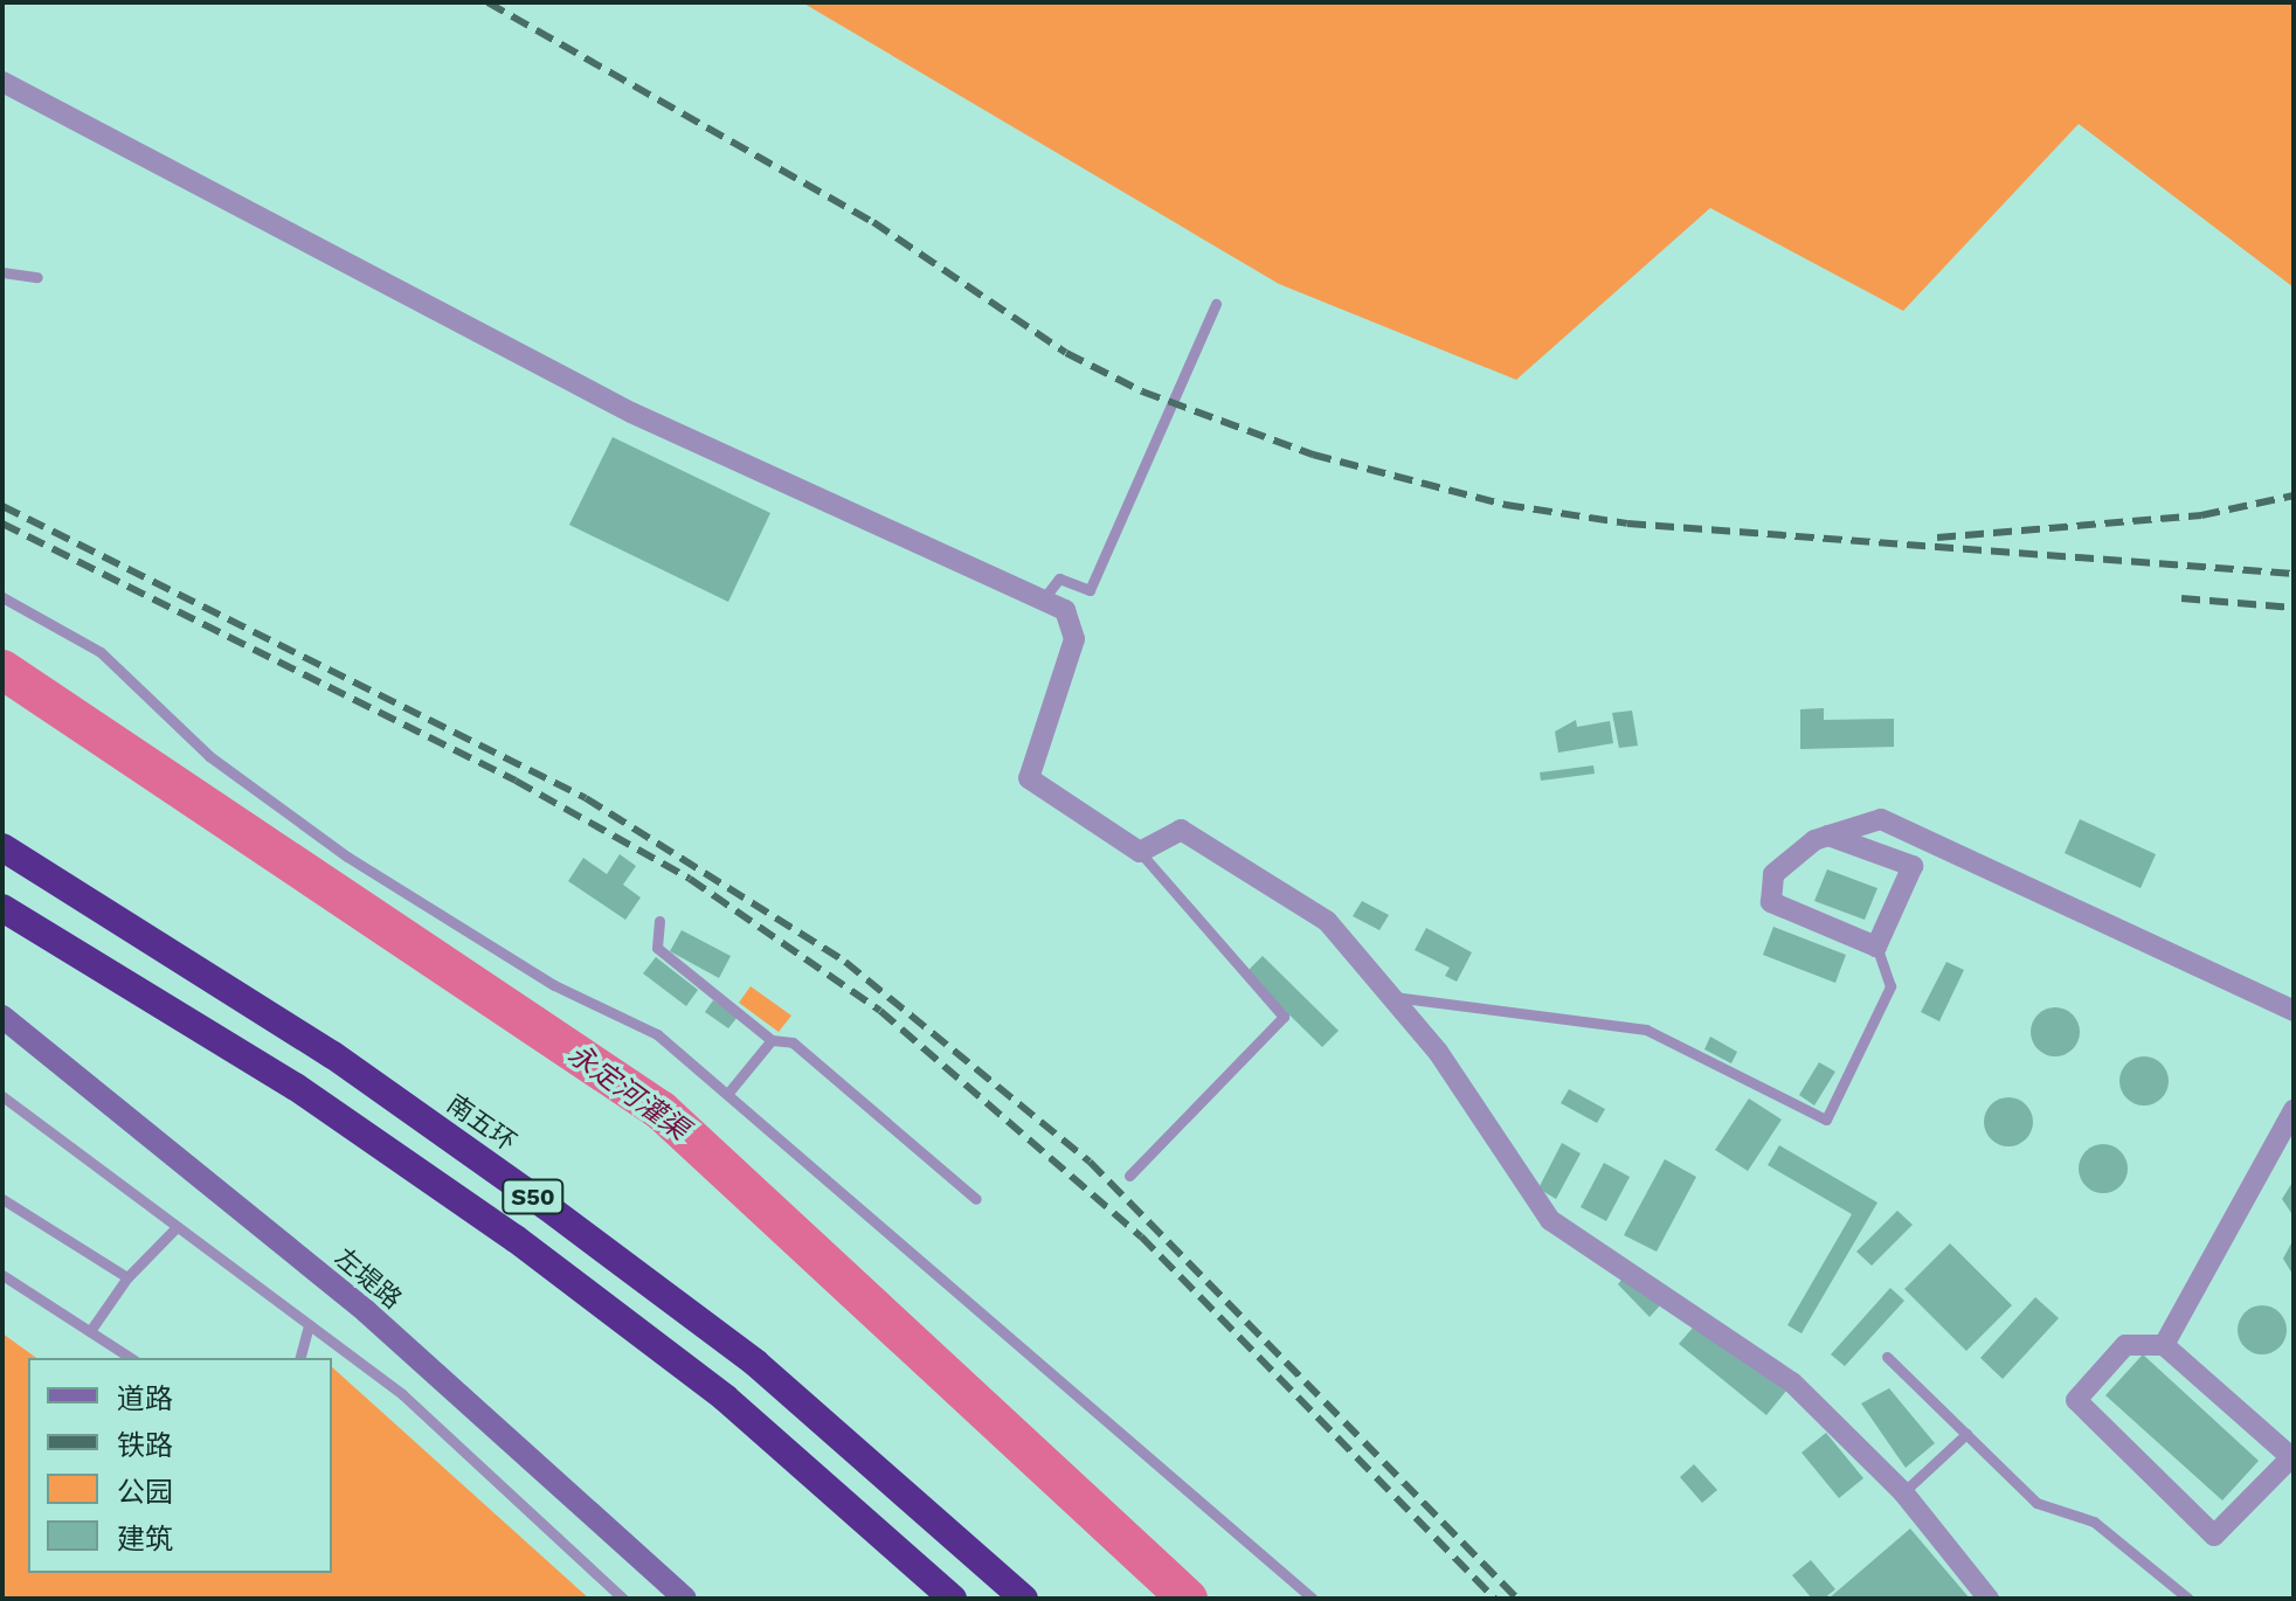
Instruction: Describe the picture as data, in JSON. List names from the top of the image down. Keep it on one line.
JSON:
{"streets":{"highway":["南五环","S50"],"main road":["左堤路"]},"water":["永定河灌渠"],"legend":["道路","铁路","公园","建筑"]}
